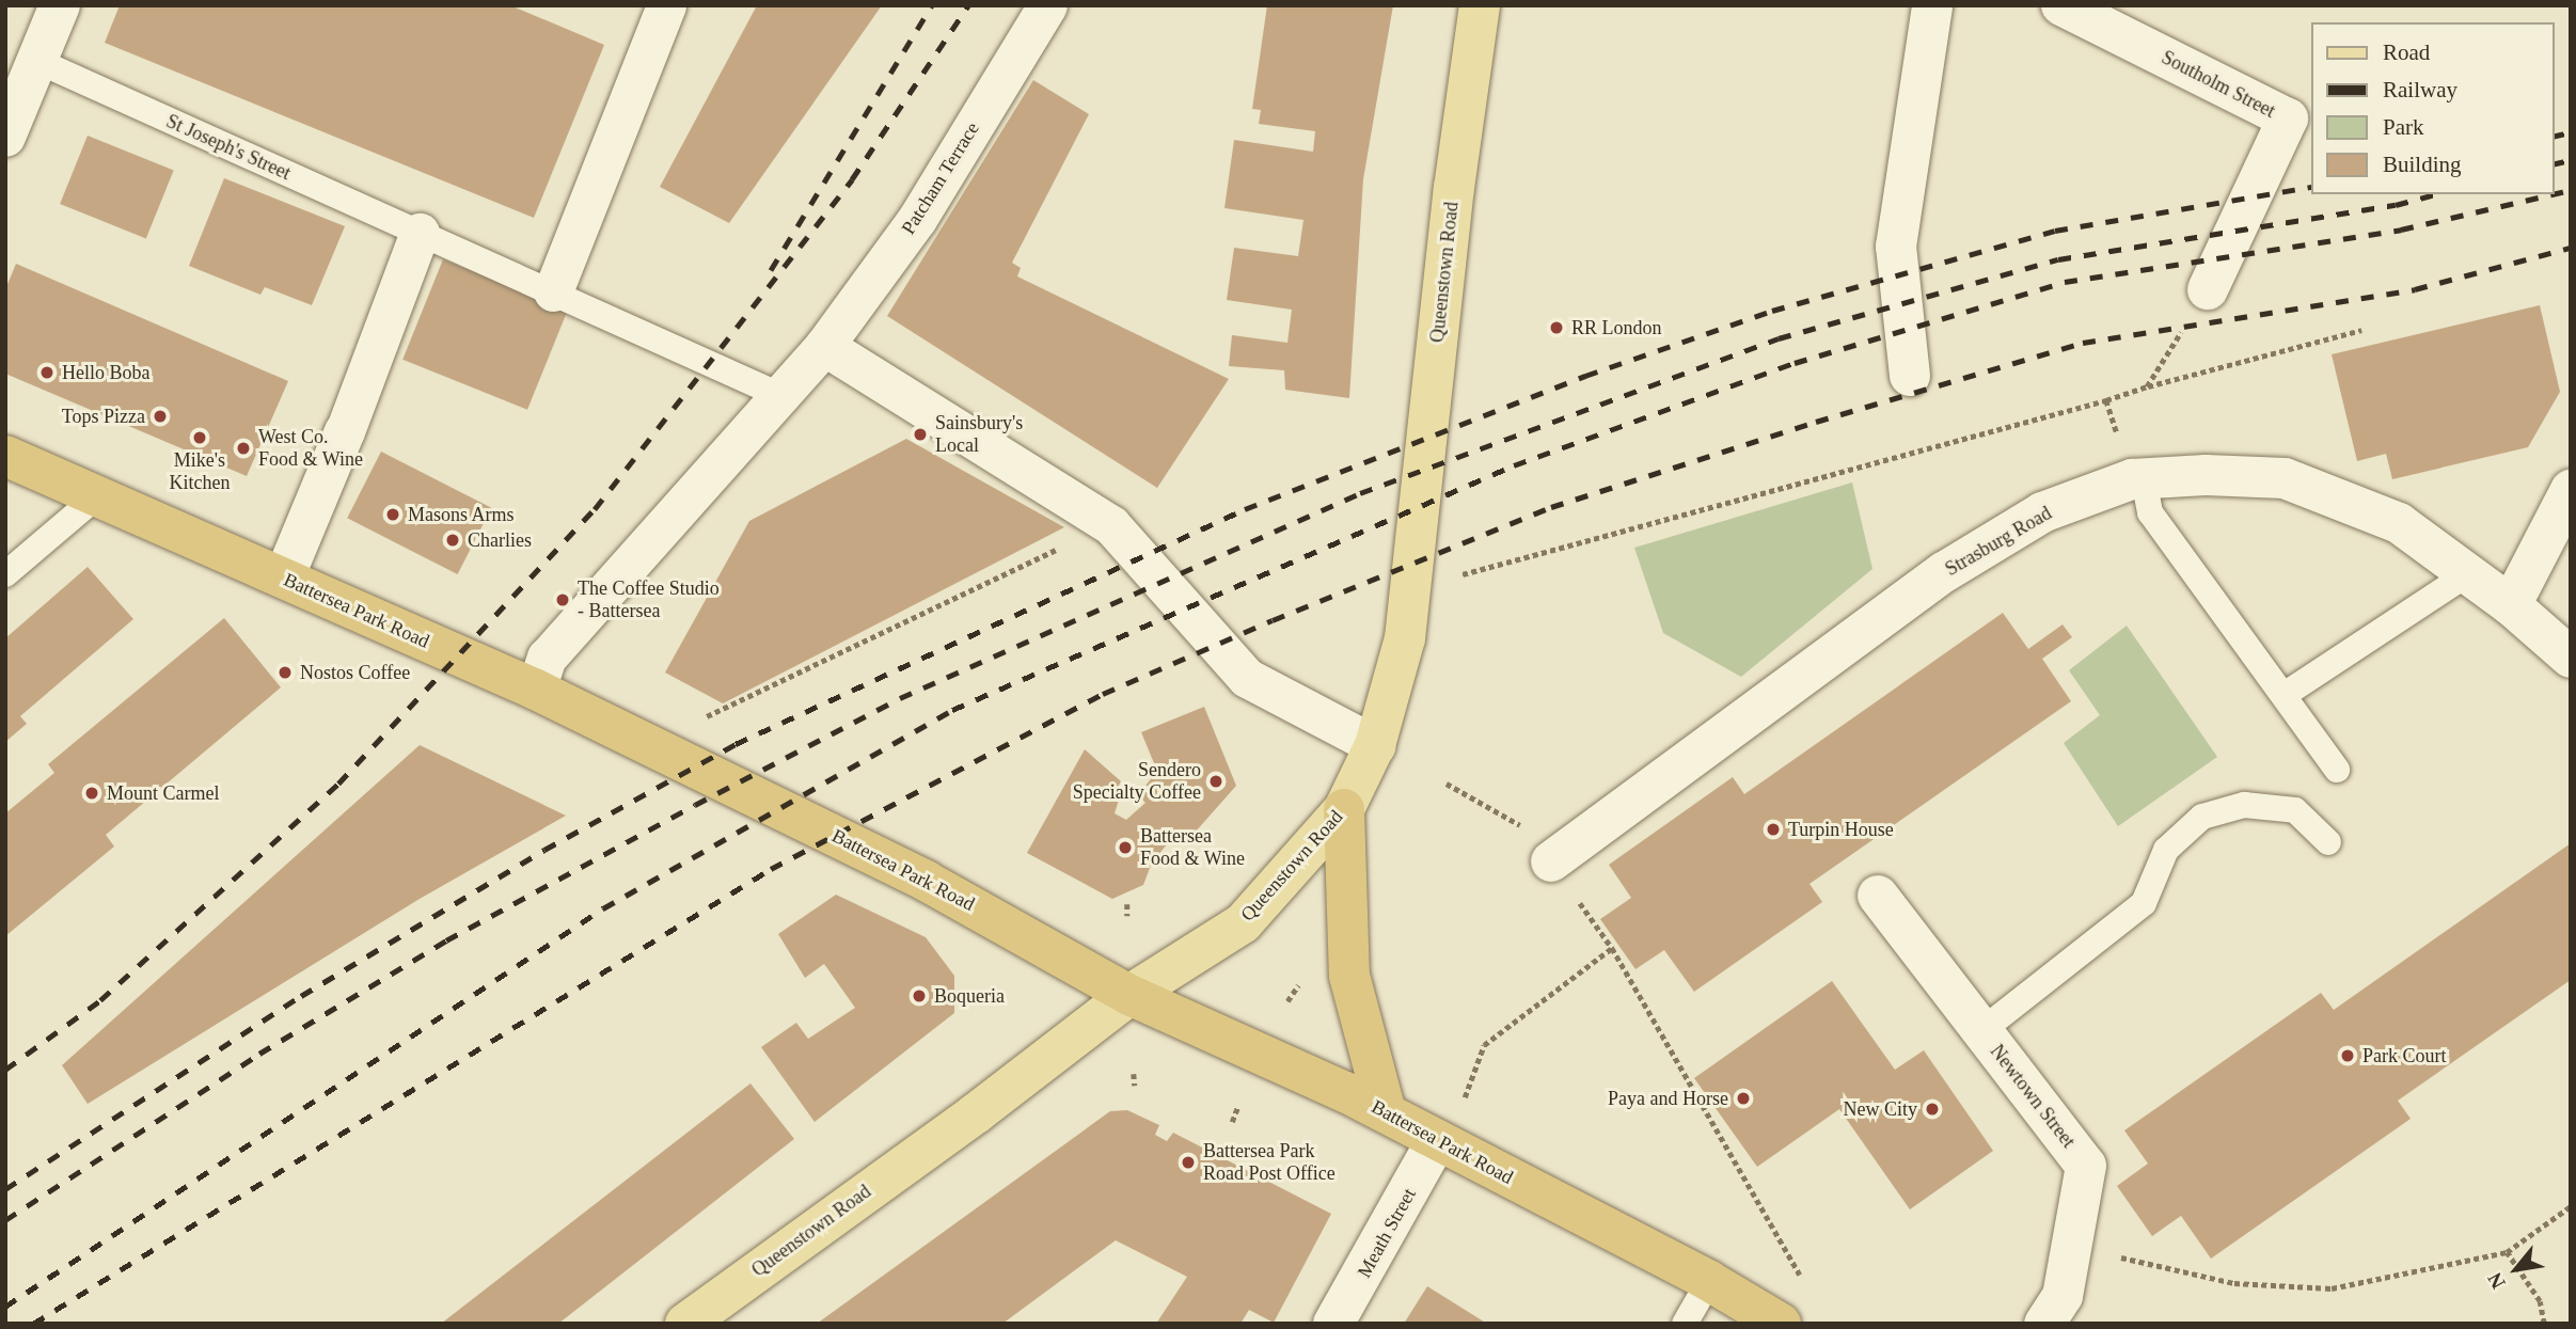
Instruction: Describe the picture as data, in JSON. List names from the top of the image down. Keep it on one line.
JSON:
{"streets":{"highway":["Battersea Park Road"],"main road":["Queenstown Road"],"street":["Southolm Street","Patcham Terrace","Strasburg Road","Newtown Street","Meath Street"],"lane":["St Joseph's Street"]},"crossings":[["St Joseph's Street","Patcham Terrace"],["Patcham Terrace","Battersea Park Road"],["Queenstown Road","Battersea Park Road"],["Battersea Park Road","Meath Street"]],"places":["RR London","Hello Boba","Tops Pizza","Sainsbury's Local","Mike's Kitchen","West Co. Food & Wine","Masons Arms","Charlies","The Coffee Studio - Battersea","Nostos Coffee","Sendero Specialty Coffee","Mount Carmel","Turpin House","Battersea Food & Wine","Boqueria","Park Court","Paya and Horse","New City","Battersea Park Road Post Office"],"legend":["Road","Railway","Park","Building"],"north":"bottom left"}
